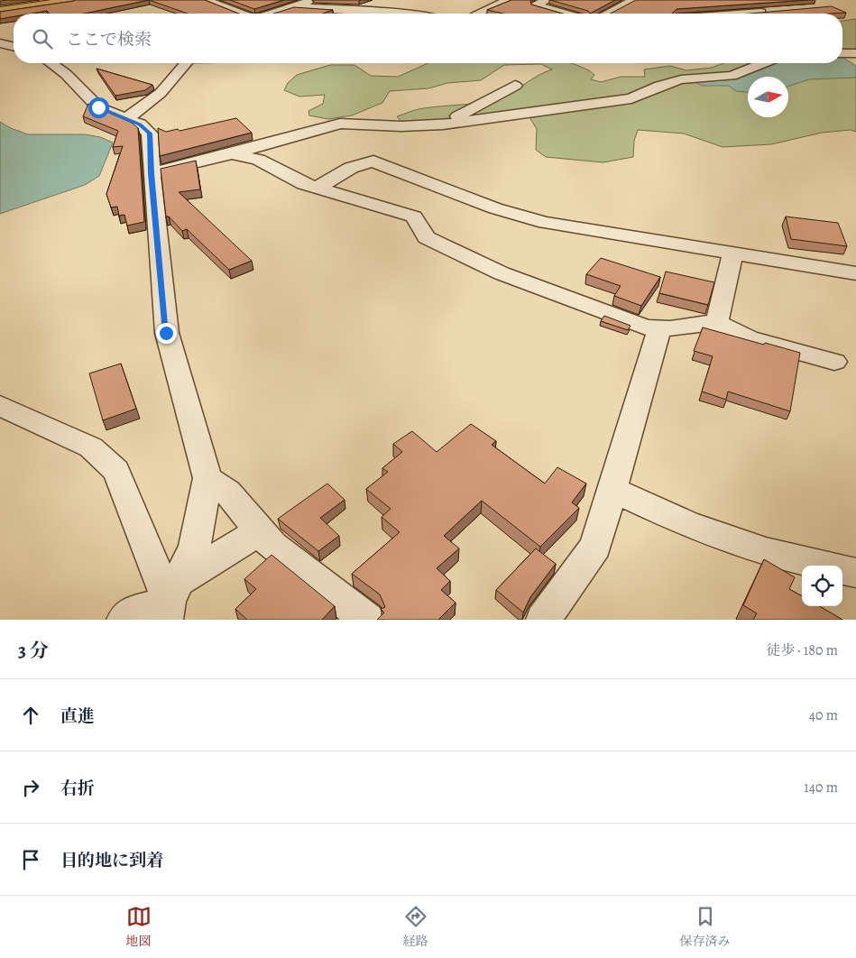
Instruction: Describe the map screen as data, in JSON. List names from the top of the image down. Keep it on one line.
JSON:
{"north":"right","page":{"search":"ここで検索","heading":["3 分","徒歩 · 180 m"],"list":[["直進","40 m"],["右折","140 m"],"目的地に到着"],"nav":["地図","経路","保存済み"]}}
